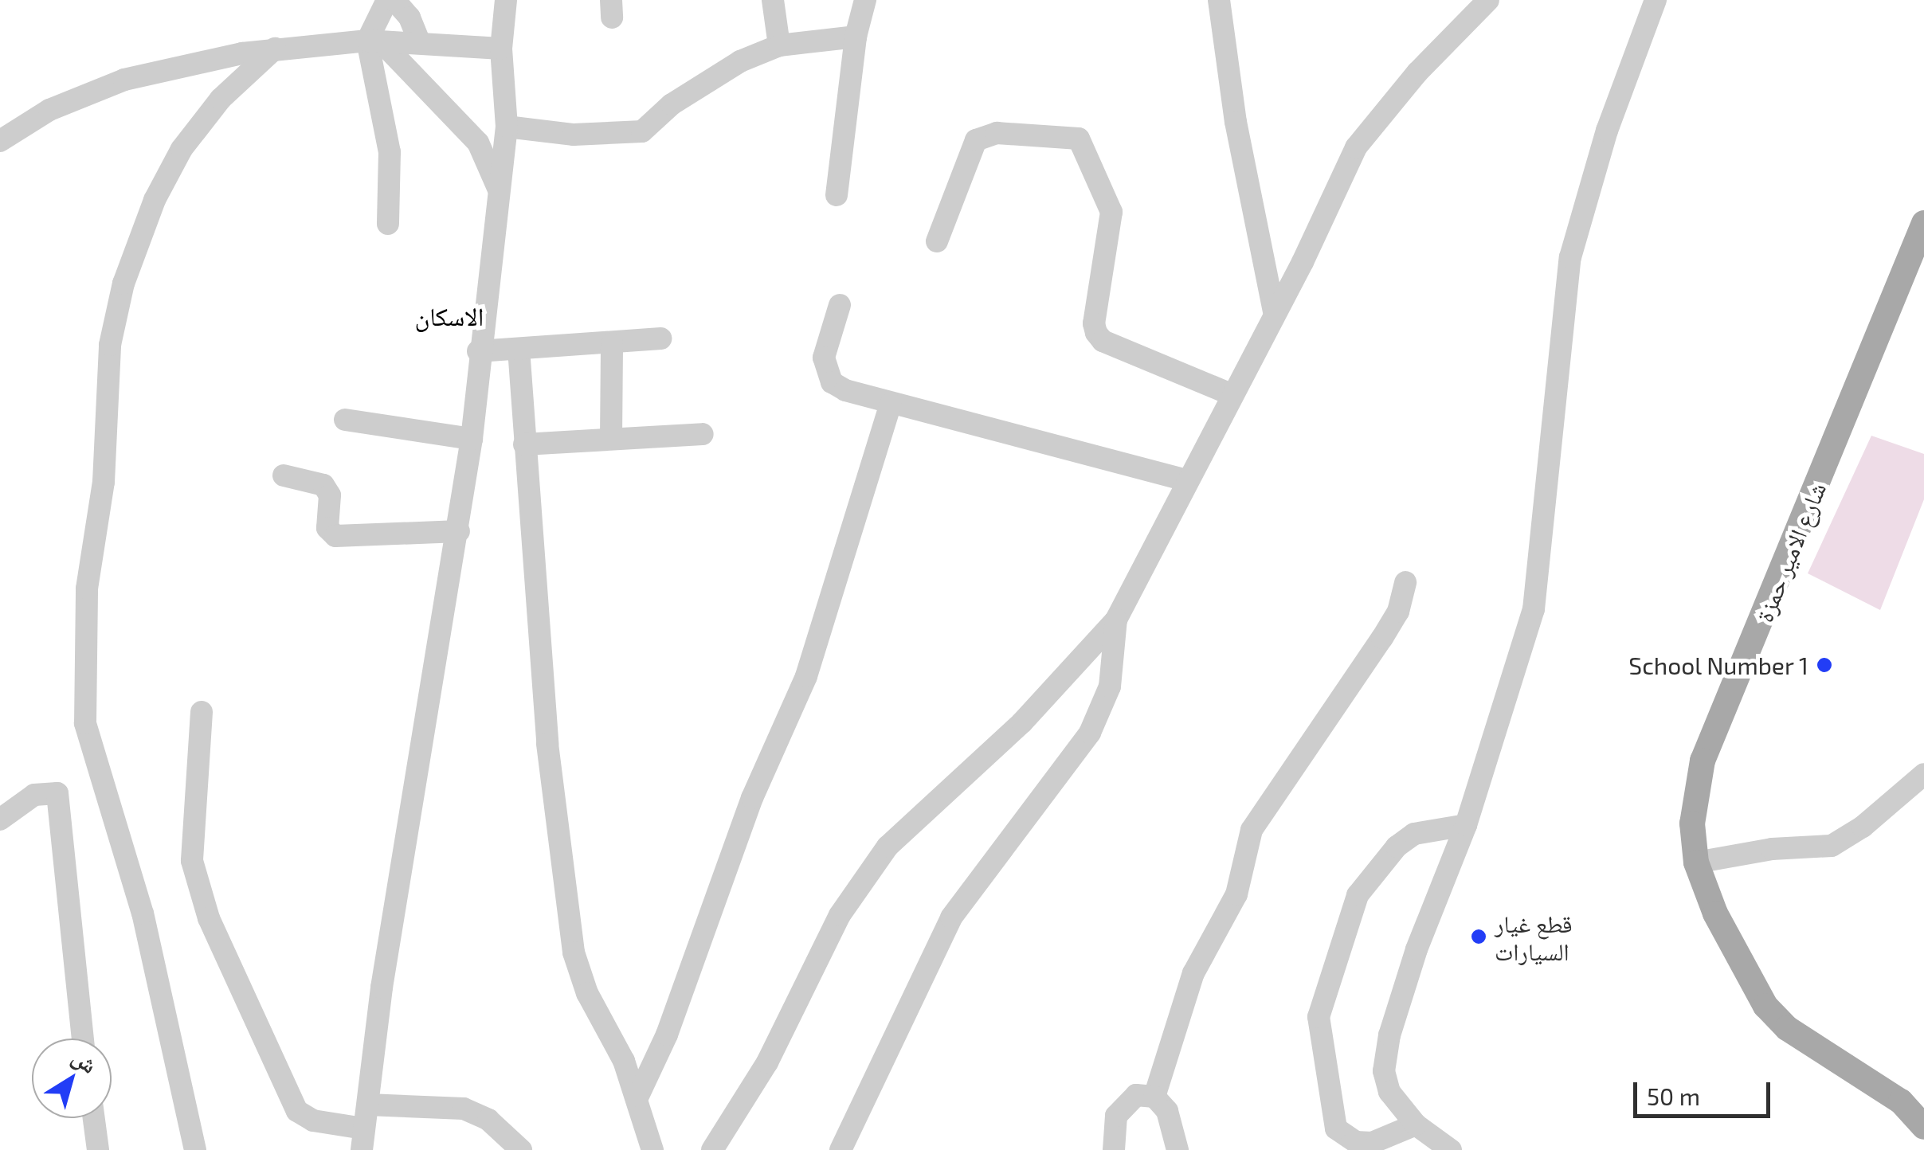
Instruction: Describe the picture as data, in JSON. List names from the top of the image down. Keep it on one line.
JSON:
{"streets":{"main road":["شارع الامير حمزة"]},"districts":["الاسكان"],"places":["School Number 1","قطع غيار السيارات"],"scale_bar":"50 m","north":"top right"}
